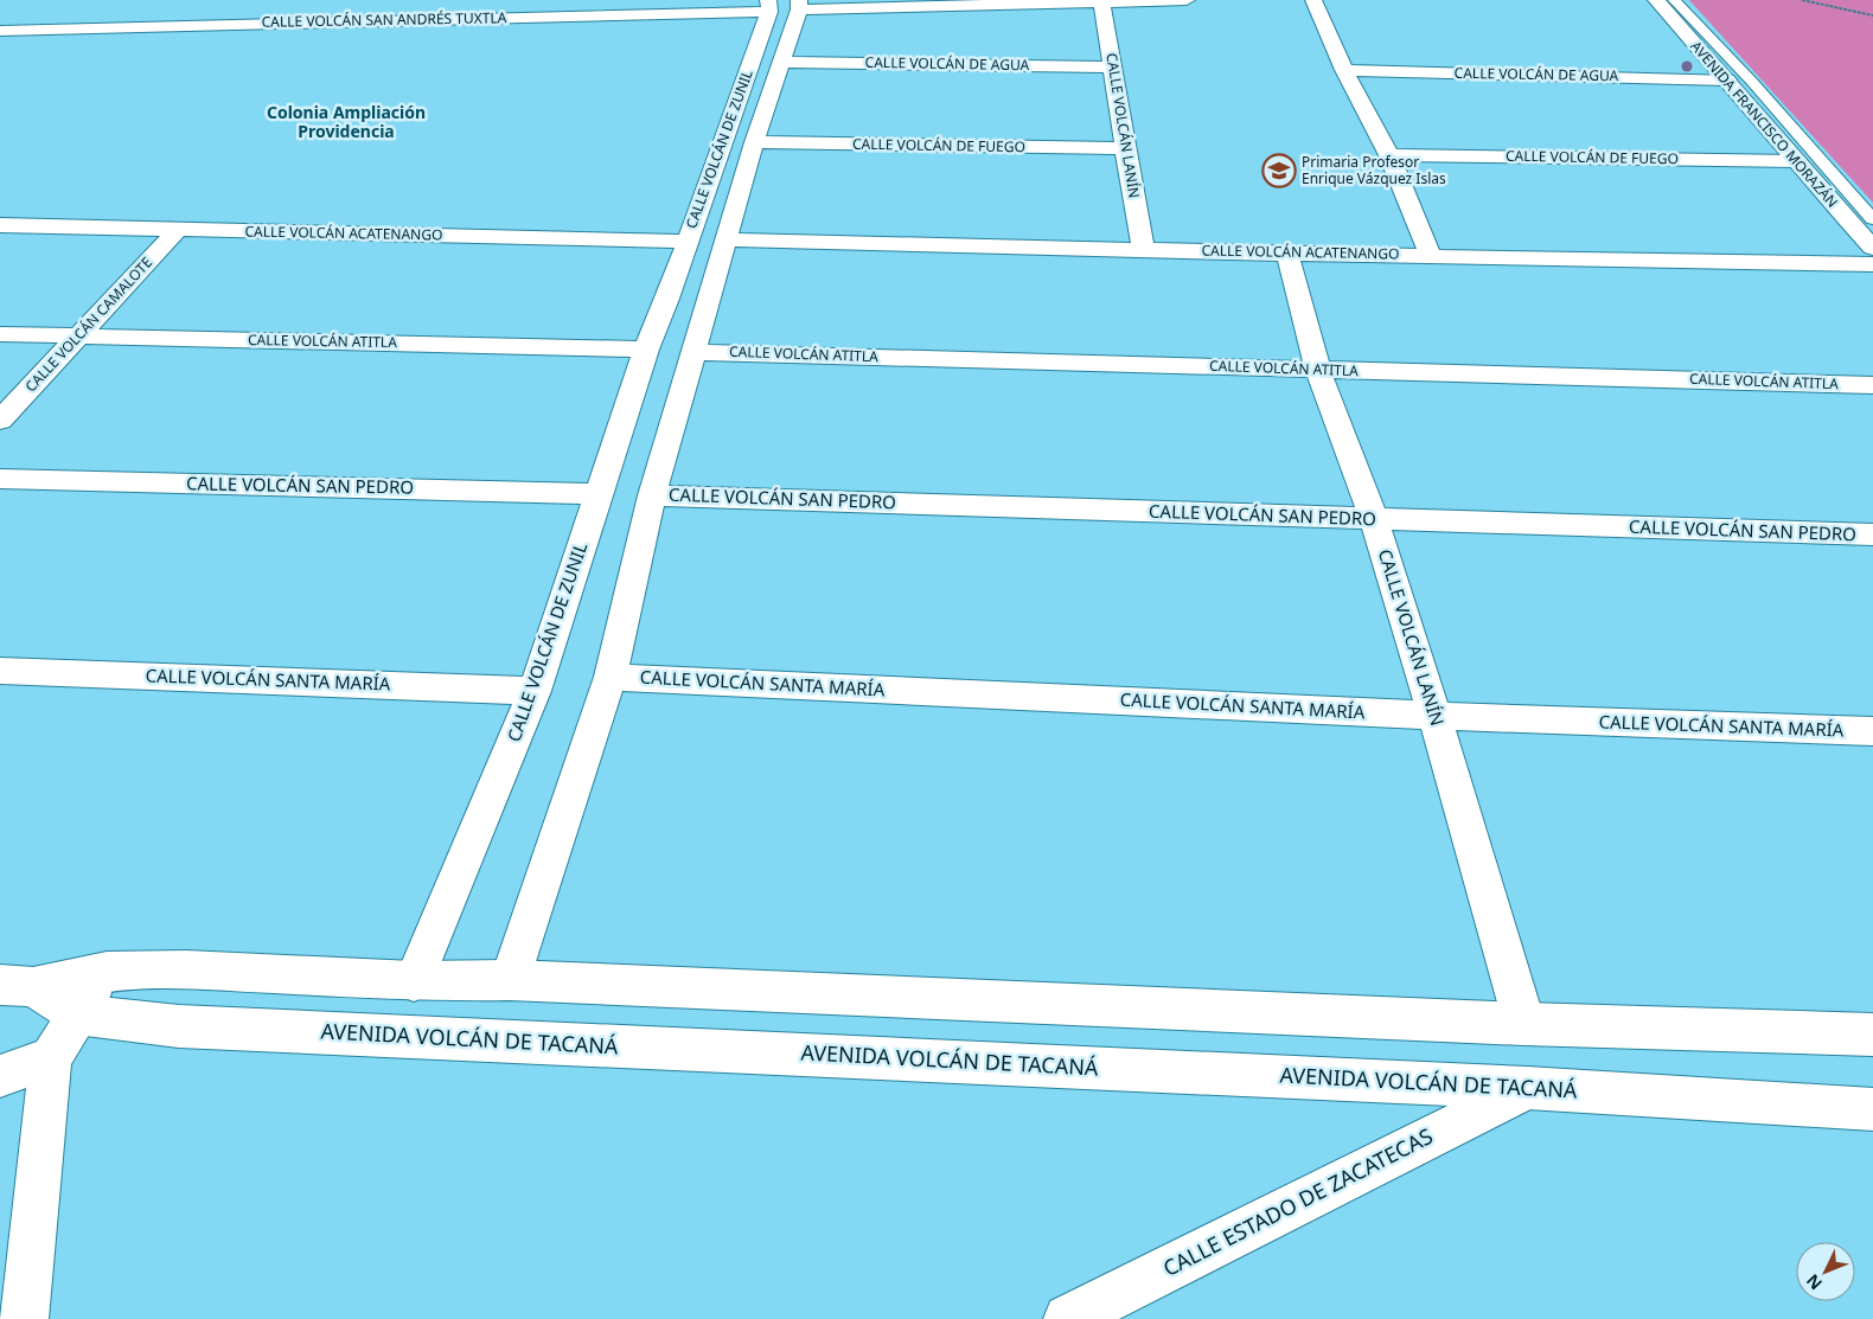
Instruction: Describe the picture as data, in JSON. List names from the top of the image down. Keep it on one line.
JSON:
{"streets":{"street":["CALLE VOLCÁN SAN ANDRÉS TUXTLA","CALLE VOLCÁN DE AGUA","AVENIDA FRANCISCO MORAZÁN","CALLE VOLCÁN LANÍN","CALLE VOLCÁN DE FUEGO","CALLE VOLCÁN DE ZUNIL","CALLE VOLCÁN ACATENANGO","CALLE VOLCÁN CAMALOTE","CALLE VOLCÁN ATITLA","CALLE VOLCÁN SAN PEDRO","CALLE VOLCÁN SANTA MARÍA","AVENIDA VOLCÁN DE TACANÁ","CALLE ESTADO DE ZACATECAS"]},"crossings":[["CALLE VOLCÁN SAN ANDRÉS TUXTLA","CALLE VOLCÁN DE ZUNIL"],["CALLE VOLCÁN DE AGUA","AVENIDA FRANCISCO MORAZÁN"],["CALLE VOLCÁN DE AGUA","CALLE VOLCÁN LANÍN"],["CALLE VOLCÁN DE AGUA","CALLE VOLCÁN DE ZUNIL"],["AVENIDA FRANCISCO MORAZÁN","CALLE VOLCÁN DE FUEGO"],["CALLE VOLCÁN LANÍN","CALLE VOLCÁN DE FUEGO"],["CALLE VOLCÁN LANÍN","CALLE VOLCÁN ACATENANGO"],["CALLE VOLCÁN LANÍN","CALLE VOLCÁN ATITLA"],["CALLE VOLCÁN LANÍN","CALLE VOLCÁN SAN PEDRO"],["CALLE VOLCÁN LANÍN","CALLE VOLCÁN SANTA MARÍA"],["CALLE VOLCÁN LANÍN","AVENIDA VOLCÁN DE TACANÁ"],["CALLE VOLCÁN DE FUEGO","CALLE VOLCÁN DE ZUNIL"],["CALLE VOLCÁN DE ZUNIL","CALLE VOLCÁN ACATENANGO"],["CALLE VOLCÁN DE ZUNIL","CALLE VOLCÁN ATITLA"],["CALLE VOLCÁN DE ZUNIL","CALLE VOLCÁN SAN PEDRO"],["CALLE VOLCÁN DE ZUNIL","CALLE VOLCÁN SANTA MARÍA"],["CALLE VOLCÁN DE ZUNIL","AVENIDA VOLCÁN DE TACANÁ"],["CALLE VOLCÁN ACATENANGO","CALLE VOLCÁN CAMALOTE"],["CALLE VOLCÁN CAMALOTE","CALLE VOLCÁN ATITLA"],["AVENIDA VOLCÁN DE TACANÁ","CALLE ESTADO DE ZACATECAS"]],"districts":["Colonia Ampliación Providencia"],"places":{"school or university":["Primaria Profesor Enrique Vázquez Islas"]},"north":"bottom left"}
